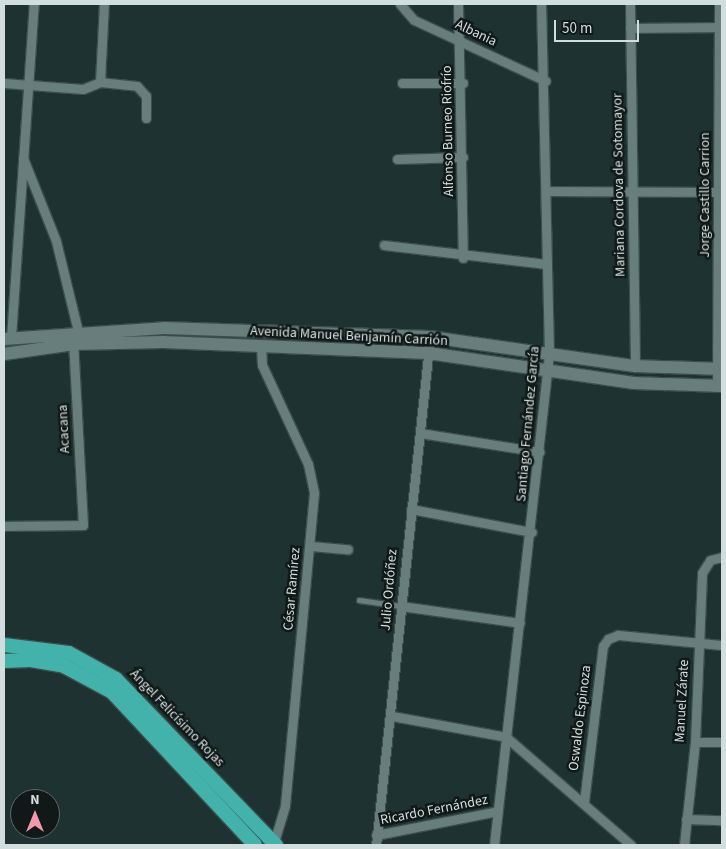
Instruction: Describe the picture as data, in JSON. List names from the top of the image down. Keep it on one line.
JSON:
{"streets":{"highway":["Ángel Felicísimo Rojas"],"main road":["Avenida Manuel Benjamín Carrión"],"street":["Albania","Alfonso Burneo Riofrío","Mariana Cordova de Sotomayor","Jorge Castillo Carrion","Santiago Fernández García","Acacana","César Ramírez","Julio Ordóñez","Manuel Zárate","Oswaldo Espinoza","Ricardo Fernández"]},"crossings":[["Albania","Alfonso Burneo Riofrío"],["Albania","Santiago Fernández García"],["Mariana Cordova de Sotomayor","Avenida Manuel Benjamín Carrión"],["Jorge Castillo Carrion","Avenida Manuel Benjamín Carrión"],["Avenida Manuel Benjamín Carrión","Santiago Fernández García"],["Avenida Manuel Benjamín Carrión","Acacana"],["Avenida Manuel Benjamín Carrión","César Ramírez"],["Avenida Manuel Benjamín Carrión","Julio Ordóñez"],["Santiago Fernández García","Ricardo Fernández"],["César Ramírez","Ángel Felicísimo Rojas"],["Julio Ordóñez","Ricardo Fernández"],["Manuel Zárate","Oswaldo Espinoza"]],"scale_bar":"50 m","north":"top"}
